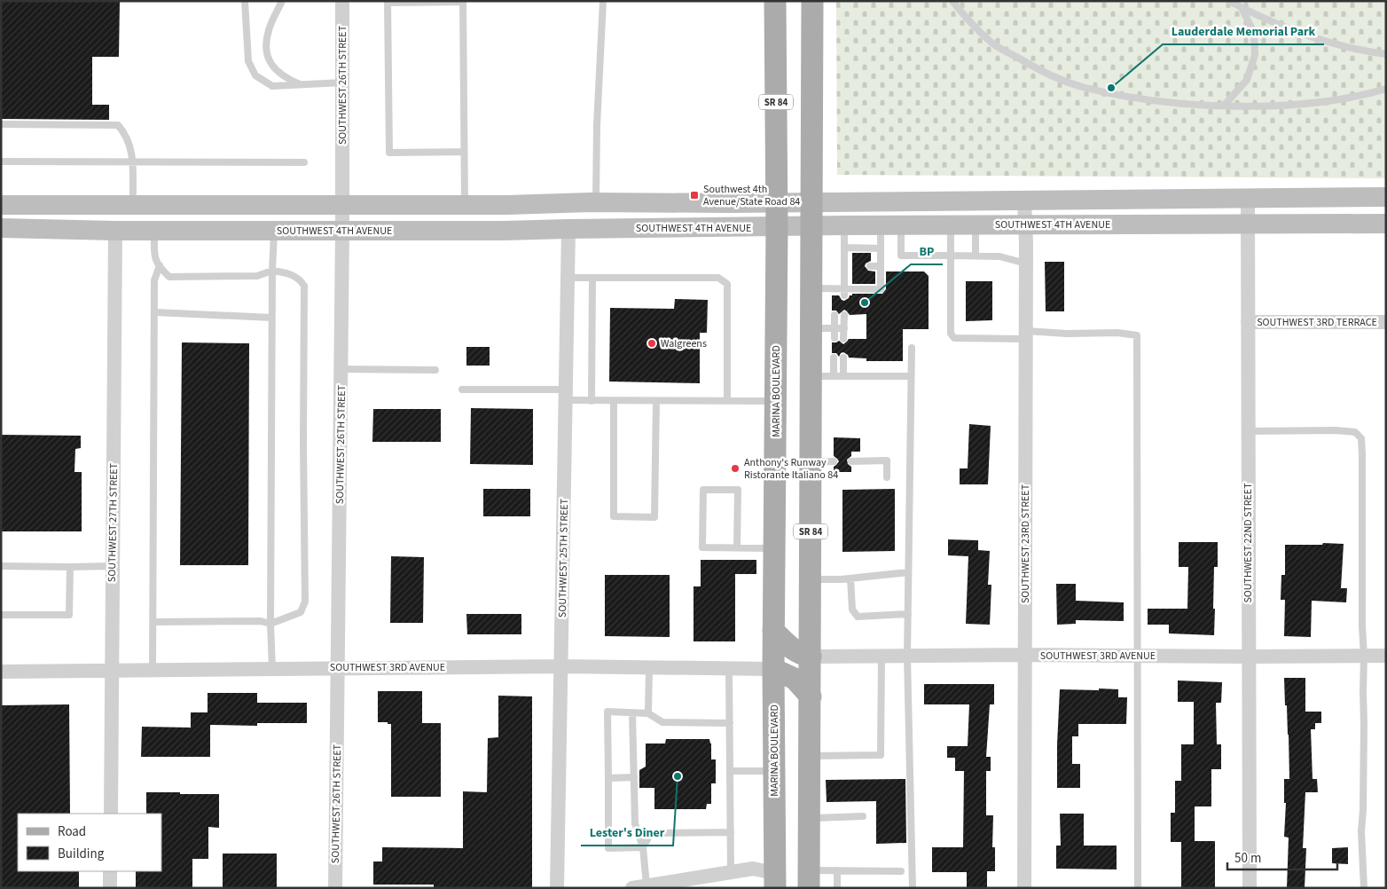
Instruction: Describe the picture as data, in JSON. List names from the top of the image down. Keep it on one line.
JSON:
{"streets":{"main road":["SR 84","MARINA BOULEVARD"],"street":["SOUTHWEST 26TH STREET","SOUTHWEST 4TH AVENUE","SOUTHWEST 3RD TERRACE","SOUTHWEST 27TH STREET","SOUTHWEST 22ND STREET","SOUTHWEST 23RD STREET","SOUTHWEST 25TH STREET","SOUTHWEST 3RD AVENUE"]},"crossings":[["SOUTHWEST 26TH STREET","SOUTHWEST 4TH AVENUE"],["SOUTHWEST 26TH STREET","SOUTHWEST 3RD AVENUE"],["SR 84","SOUTHWEST 4TH AVENUE"],["SR 84","SOUTHWEST 3RD AVENUE"],["SOUTHWEST 4TH AVENUE","MARINA BOULEVARD"],["SOUTHWEST 4TH AVENUE","SOUTHWEST 27TH STREET"],["SOUTHWEST 4TH AVENUE","SOUTHWEST 22ND STREET"],["SOUTHWEST 4TH AVENUE","SOUTHWEST 23RD STREET"],["SOUTHWEST 4TH AVENUE","SOUTHWEST 25TH STREET"],["SOUTHWEST 3RD TERRACE","SOUTHWEST 22ND STREET"],["MARINA BOULEVARD","SOUTHWEST 3RD AVENUE"],["SOUTHWEST 27TH STREET","SOUTHWEST 3RD AVENUE"],["SOUTHWEST 22ND STREET","SOUTHWEST 3RD AVENUE"],["SOUTHWEST 23RD STREET","SOUTHWEST 3RD AVENUE"],["SOUTHWEST 25TH STREET","SOUTHWEST 3RD AVENUE"]],"places":{"other":["Lauderdale Memorial Park","BP","Walgreens","Anthony's Runway Ristorante Italiano 84","Lester's Diner"],"transit":["Southwest 4th Avenue/State Road 84"]},"legend":["Road","Building"],"scale_bar":"50 m"}
